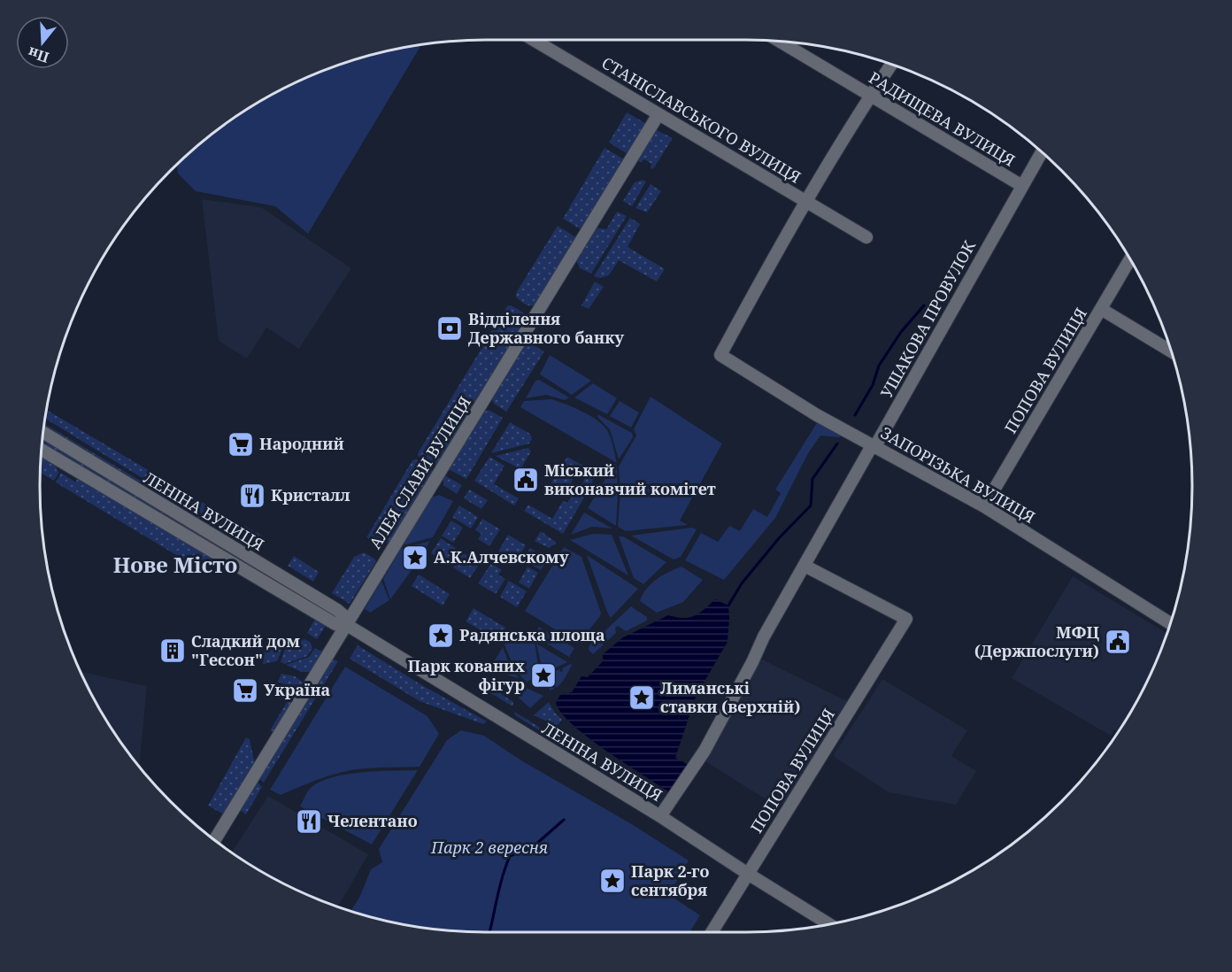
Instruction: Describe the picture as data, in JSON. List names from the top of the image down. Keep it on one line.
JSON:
{"streets":{"street":["РАДИЩЕВА ВУЛИЦЯ","СТАНІСЛАВСЬКОГО ВУЛИЦЯ","УШАКОВА ПРОВУЛОК","ПОПОВА ВУЛИЦЯ","АЛЕЯ СЛАВИ ВУЛИЦЯ","ЗАПОРІЗЬКА ВУЛИЦЯ","ЛЕНІНА ВУЛИЦЯ"]},"crossings":[["РАДИЩЕВА ВУЛИЦЯ","УШАКОВА ПРОВУЛОК"],["СТАНІСЛАВСЬКОГО ВУЛИЦЯ","АЛЕЯ СЛАВИ ВУЛИЦЯ"],["СТАНІСЛАВСЬКОГО ВУЛИЦЯ","ЗАПОРІЗЬКА ВУЛИЦЯ"],["УШАКОВА ПРОВУЛОК","ПОПОВА ВУЛИЦЯ"],["УШАКОВА ПРОВУЛОК","ЗАПОРІЗЬКА ВУЛИЦЯ"],["УШАКОВА ПРОВУЛОК","ЛЕНІНА ВУЛИЦЯ"],["ПОПОВА ВУЛИЦЯ","ЗАПОРІЗЬКА ВУЛИЦЯ"],["ПОПОВА ВУЛИЦЯ","ЛЕНІНА ВУЛИЦЯ"],["АЛЕЯ СЛАВИ ВУЛИЦЯ","ЛЕНІНА ВУЛИЦЯ"]],"districts":["Нове Місто"],"parks":["Парк 2 вересня"],"places":{"bank":["Відділення Державного банку"],"supermarket":["Народний","Україна"],"public building":["Міський виконавчий комітет","МФЦ (Держпослуги)"],"restaurant":["Кристалл","Челентано"],"place":["А.К.Алчевскому","Радянська площа","Парк кованих фігур","Лиманські ставки (верхній)","Парк 2-го сентября"],"building":["Сладкий дом \"Гессон\""]},"north":"bottom"}
